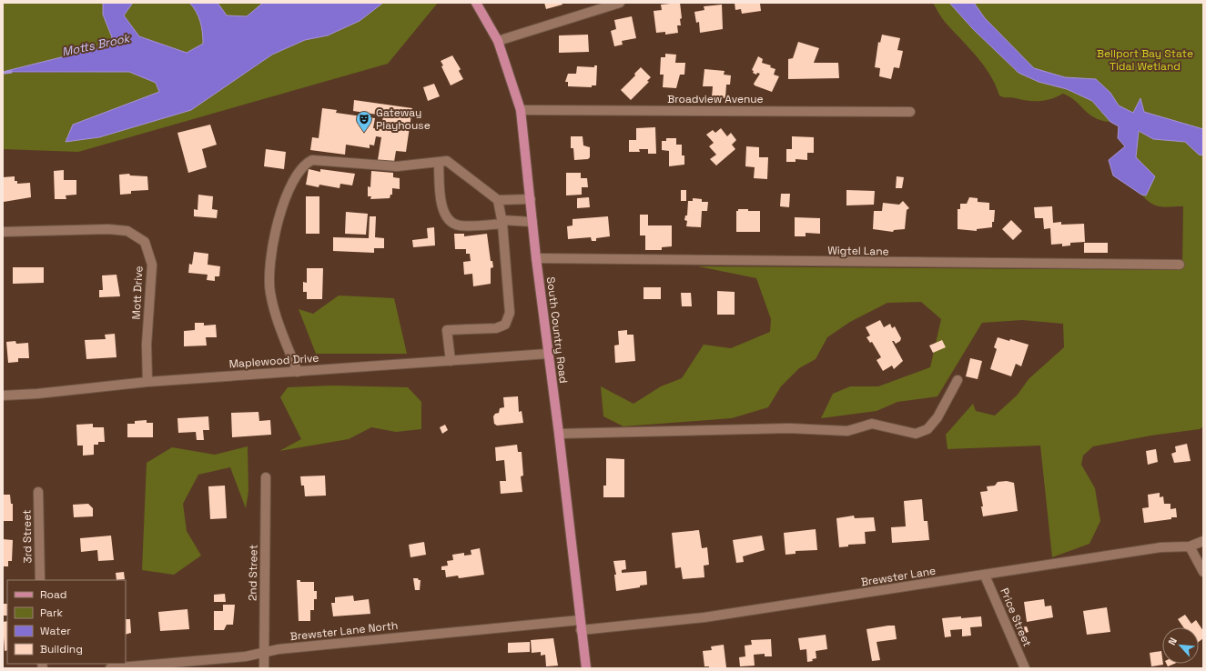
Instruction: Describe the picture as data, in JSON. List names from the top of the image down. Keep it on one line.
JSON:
{"streets":{"main road":["South Country Road"],"street":["Broadview Avenue","Wigtel Lane","Mott Drive","Maplewood Drive","3rd Street","2nd Street","Brewster Lane","Price Street","Brewster Lane North"]},"crossings":[["Broadview Avenue","South Country Road"],["Wigtel Lane","South Country Road"],["Mott Drive","Maplewood Drive"],["South Country Road","Maplewood Drive"],["South Country Road","Brewster Lane"],["South Country Road","Brewster Lane North"],["2nd Street","Brewster Lane North"],["Brewster Lane","Price Street"]],"water":["Motts Brook"],"parks":["Bellport Bay State Tidal Wetland"],"places":{"theatre":["Gateway Playhouse"]},"legend":["Road","Park","Water","Building"],"north":"top left"}
